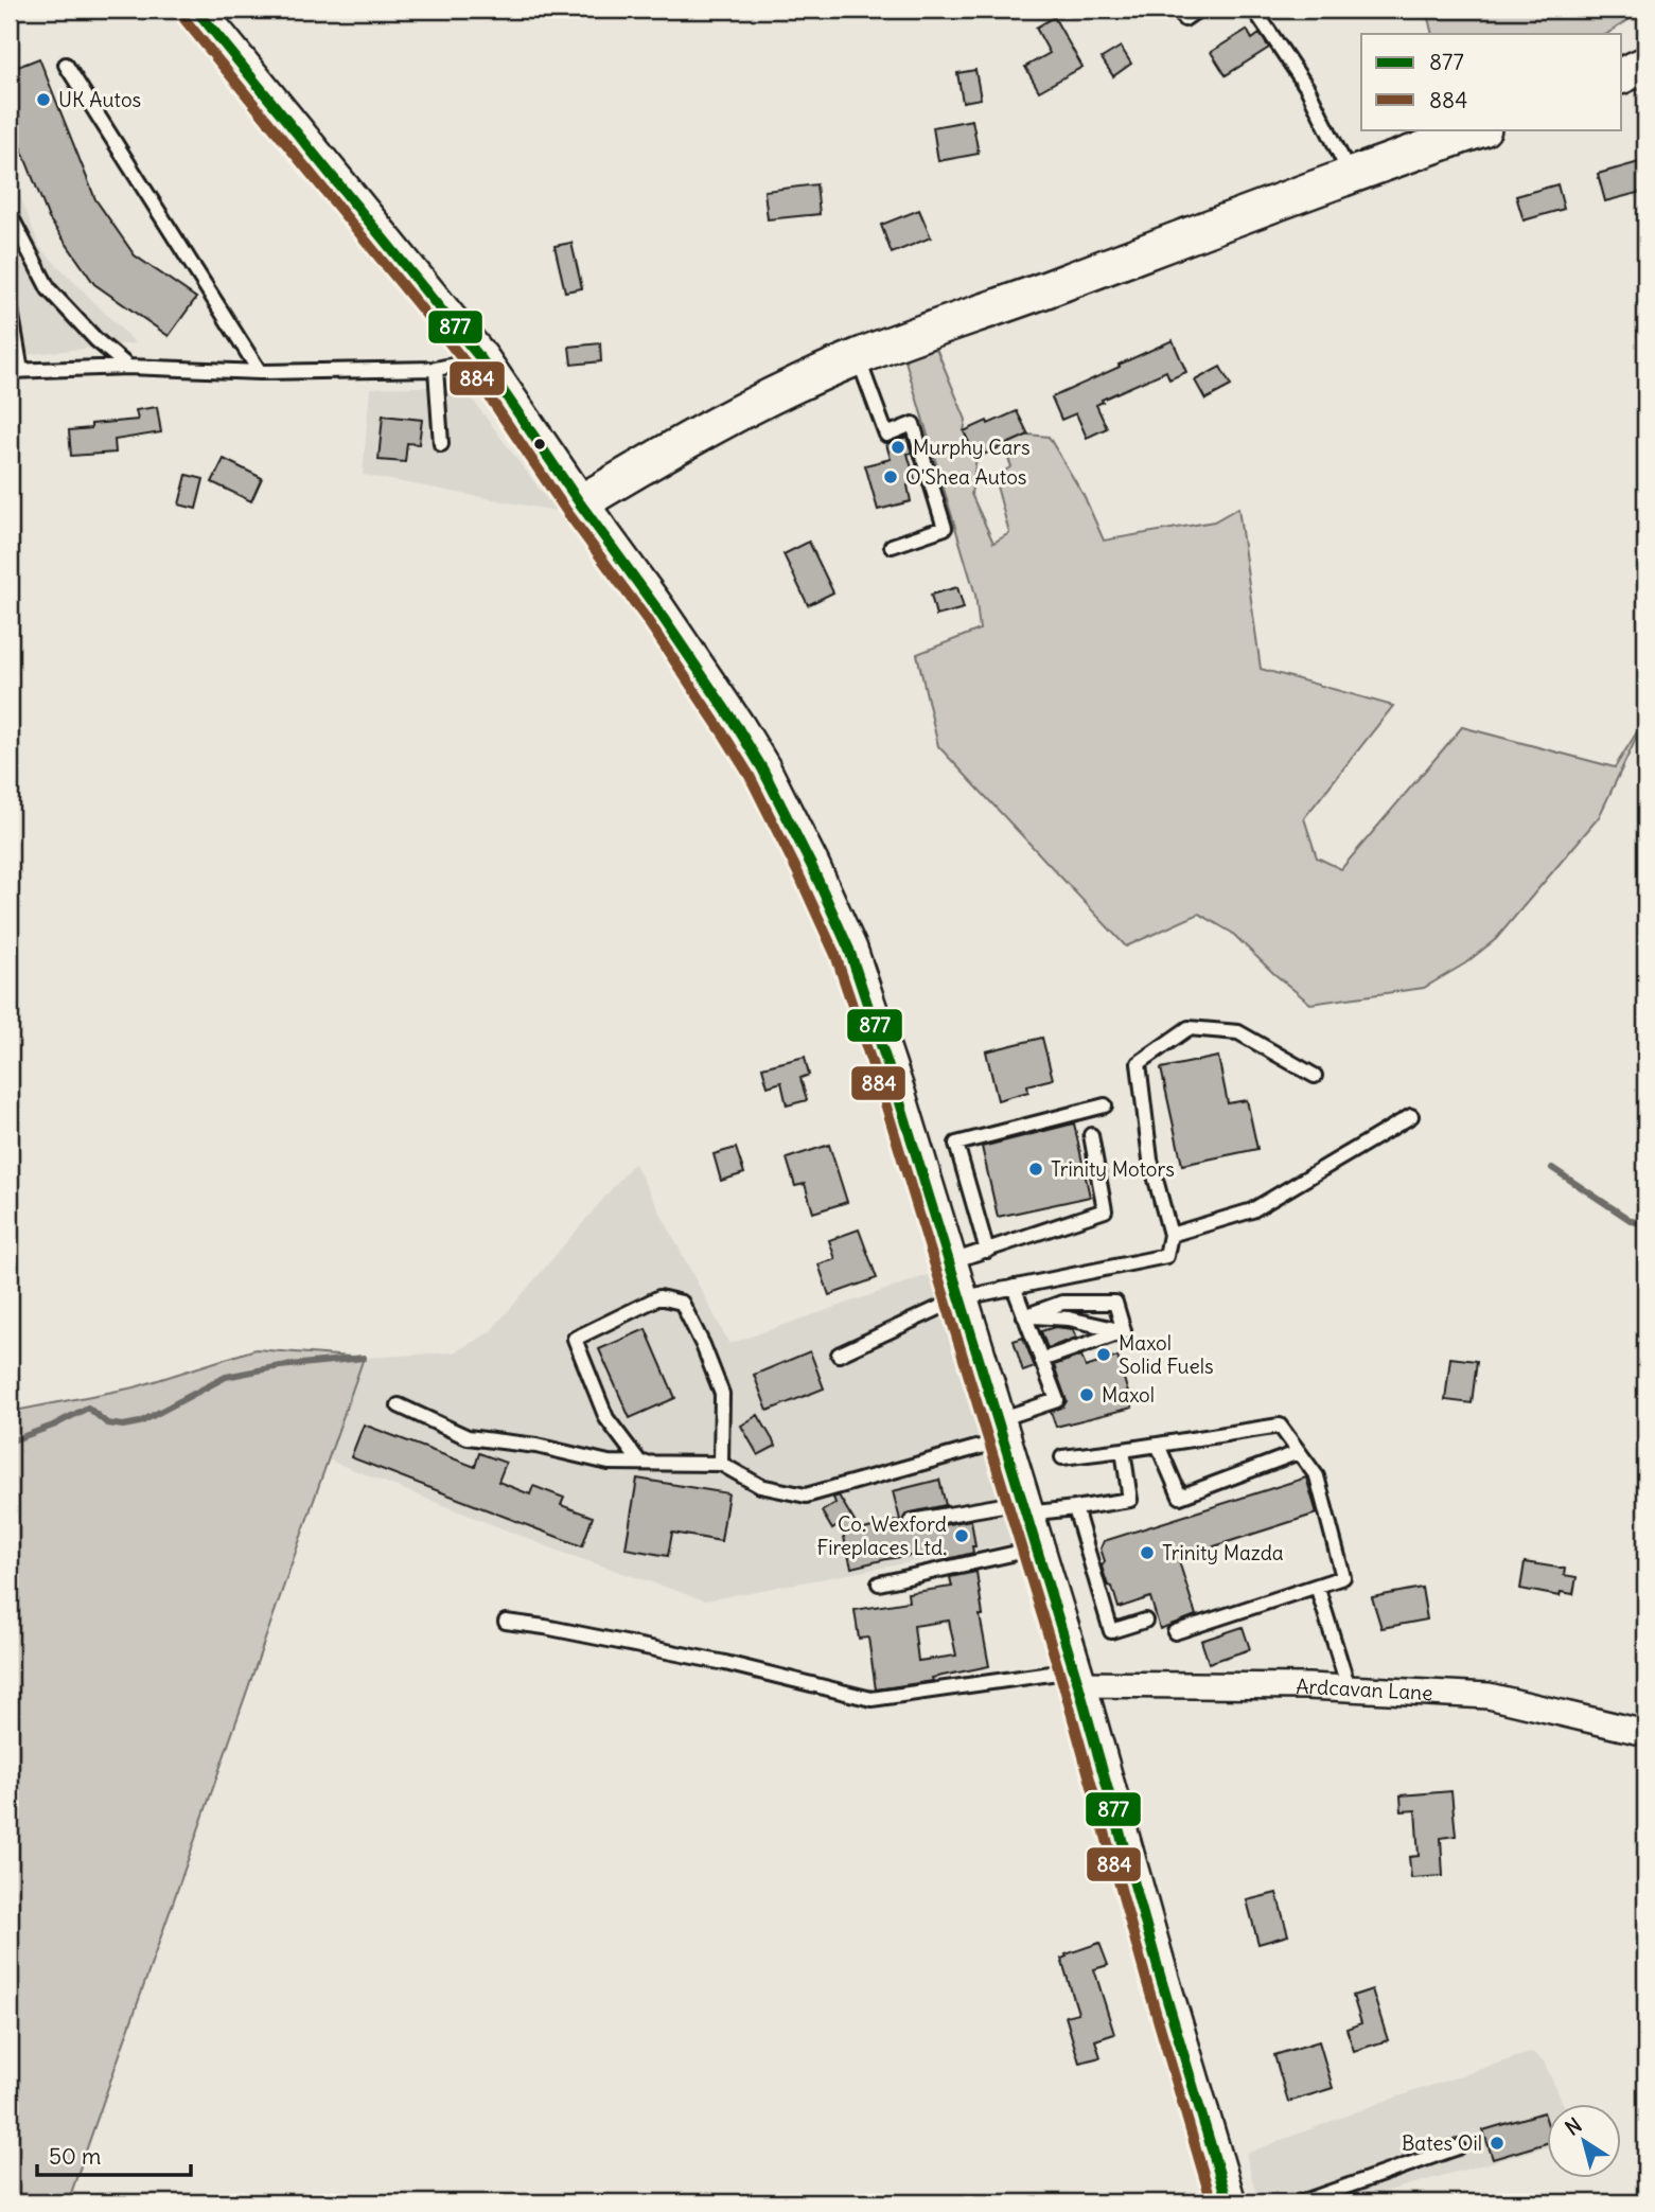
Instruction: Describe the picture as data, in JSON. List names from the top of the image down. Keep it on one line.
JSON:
{"streets":{"street":["Ardcavan Lane"]},"places":["UK Autos","Murphy Cars","O'Shea Autos","Trinity Motors","Maxol Solid Fuels","Maxol","Co. Wexford Fireplaces Ltd.","Trinity Mazda","Bates Oil"],"lines":["transit line 877","transit line 884"],"legend":["877","884"],"scale_bar":"50 m","north":"top left"}
